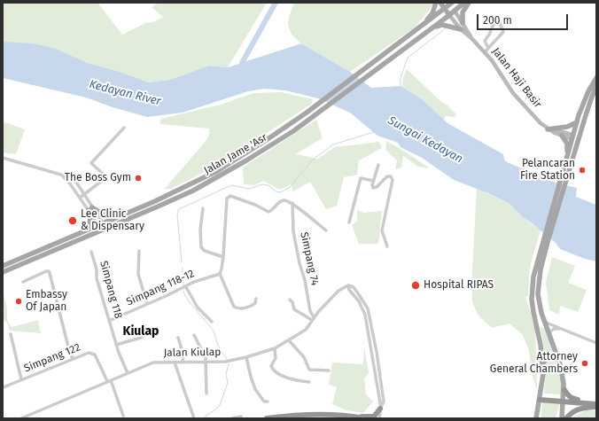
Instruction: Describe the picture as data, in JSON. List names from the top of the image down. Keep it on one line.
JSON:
{"streets":{"main road":["Jalan Haji Basir","Jalan Jame 'Asr"],"street":["Simpang 74","Simpang 118-12","Simpang 118","Jalan Kiulap","Simpang 122"]},"crossings":[["Jalan Haji Basir","Jalan Jame 'Asr"],["Simpang 74","Jalan Kiulap"],["Simpang 118-12","Simpang 118"],["Simpang 118","Jalan Kiulap"],["Jalan Kiulap","Simpang 122"]],"districts":["Kiulap"],"water":["Kedayan River","Sungai Kedayan"],"places":["Pelancaran Fire Station","The Boss Gym","Lee Clinic & Dispensary","Hospital RIPAS","Embassy Of Japan","Attorney General Chambers"],"scale_bar":"200 m"}
